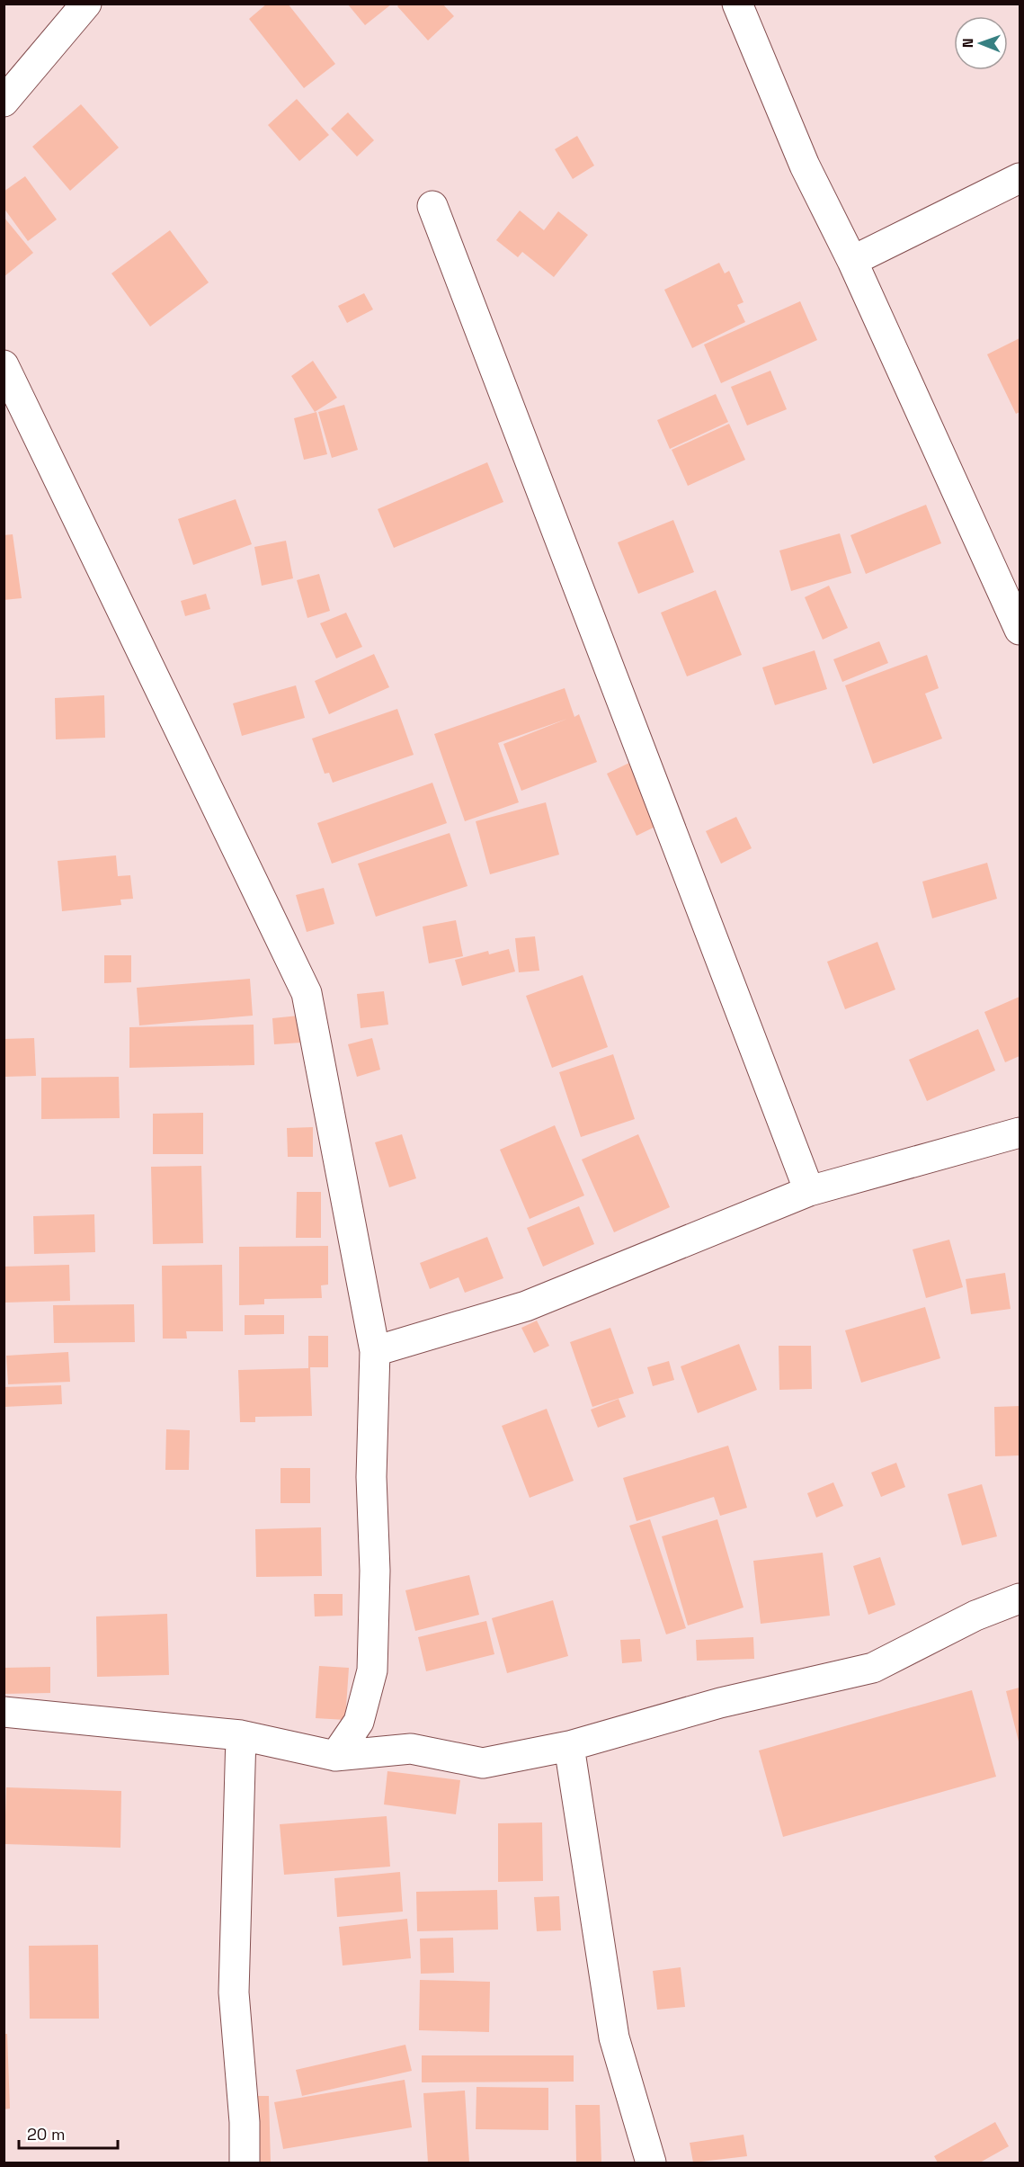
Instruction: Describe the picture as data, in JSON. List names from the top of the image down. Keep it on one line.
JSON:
{"scale_bar":"20 m","north":"left"}
